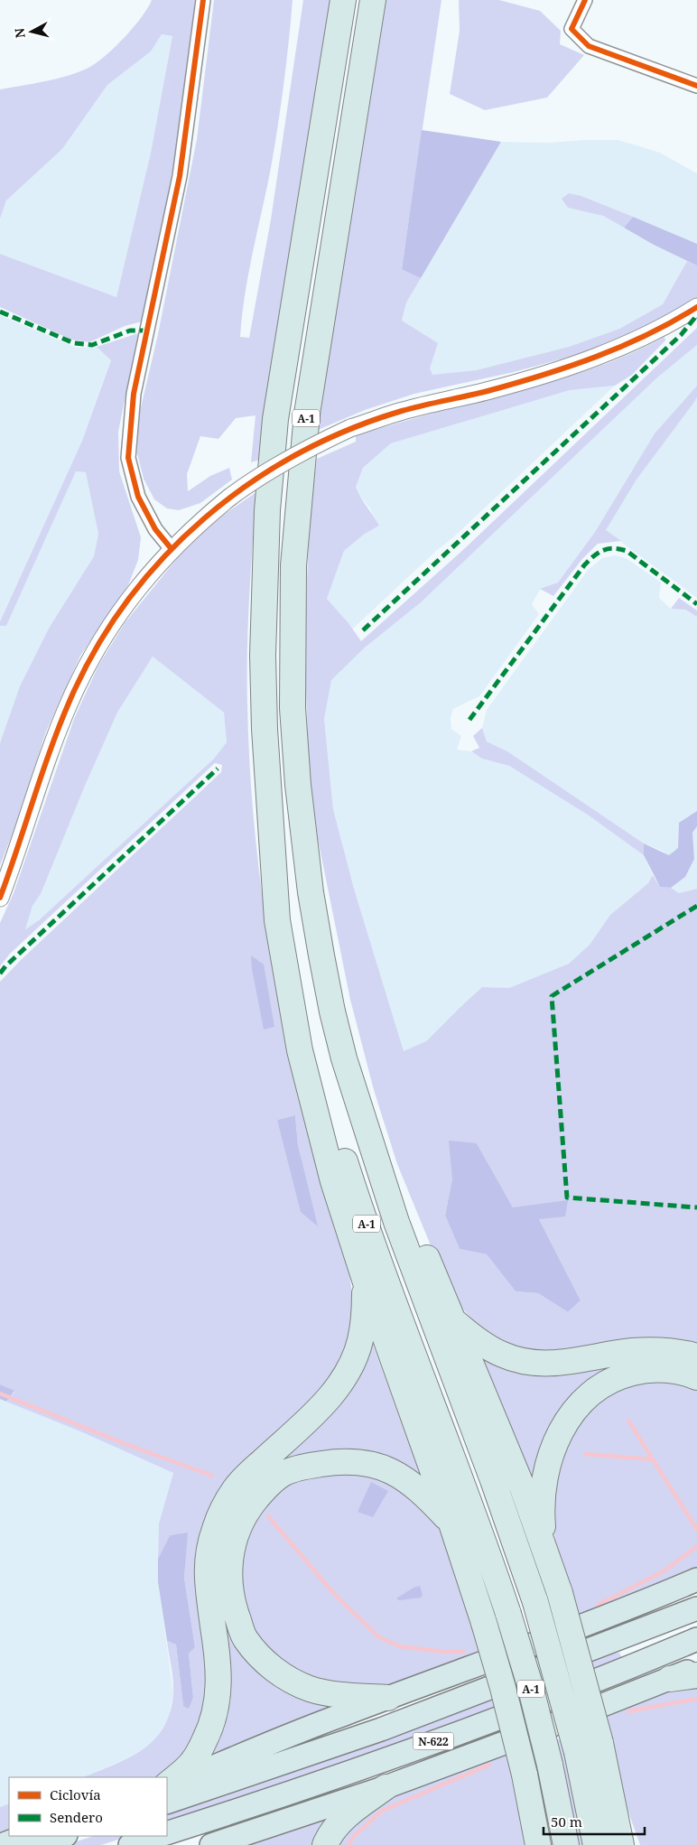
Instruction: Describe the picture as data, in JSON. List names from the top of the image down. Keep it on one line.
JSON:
{"streets":{"highway":["A-1","N-622"]},"legend":["Ciclovía","Sendero"],"scale_bar":"50 m","north":"left"}
